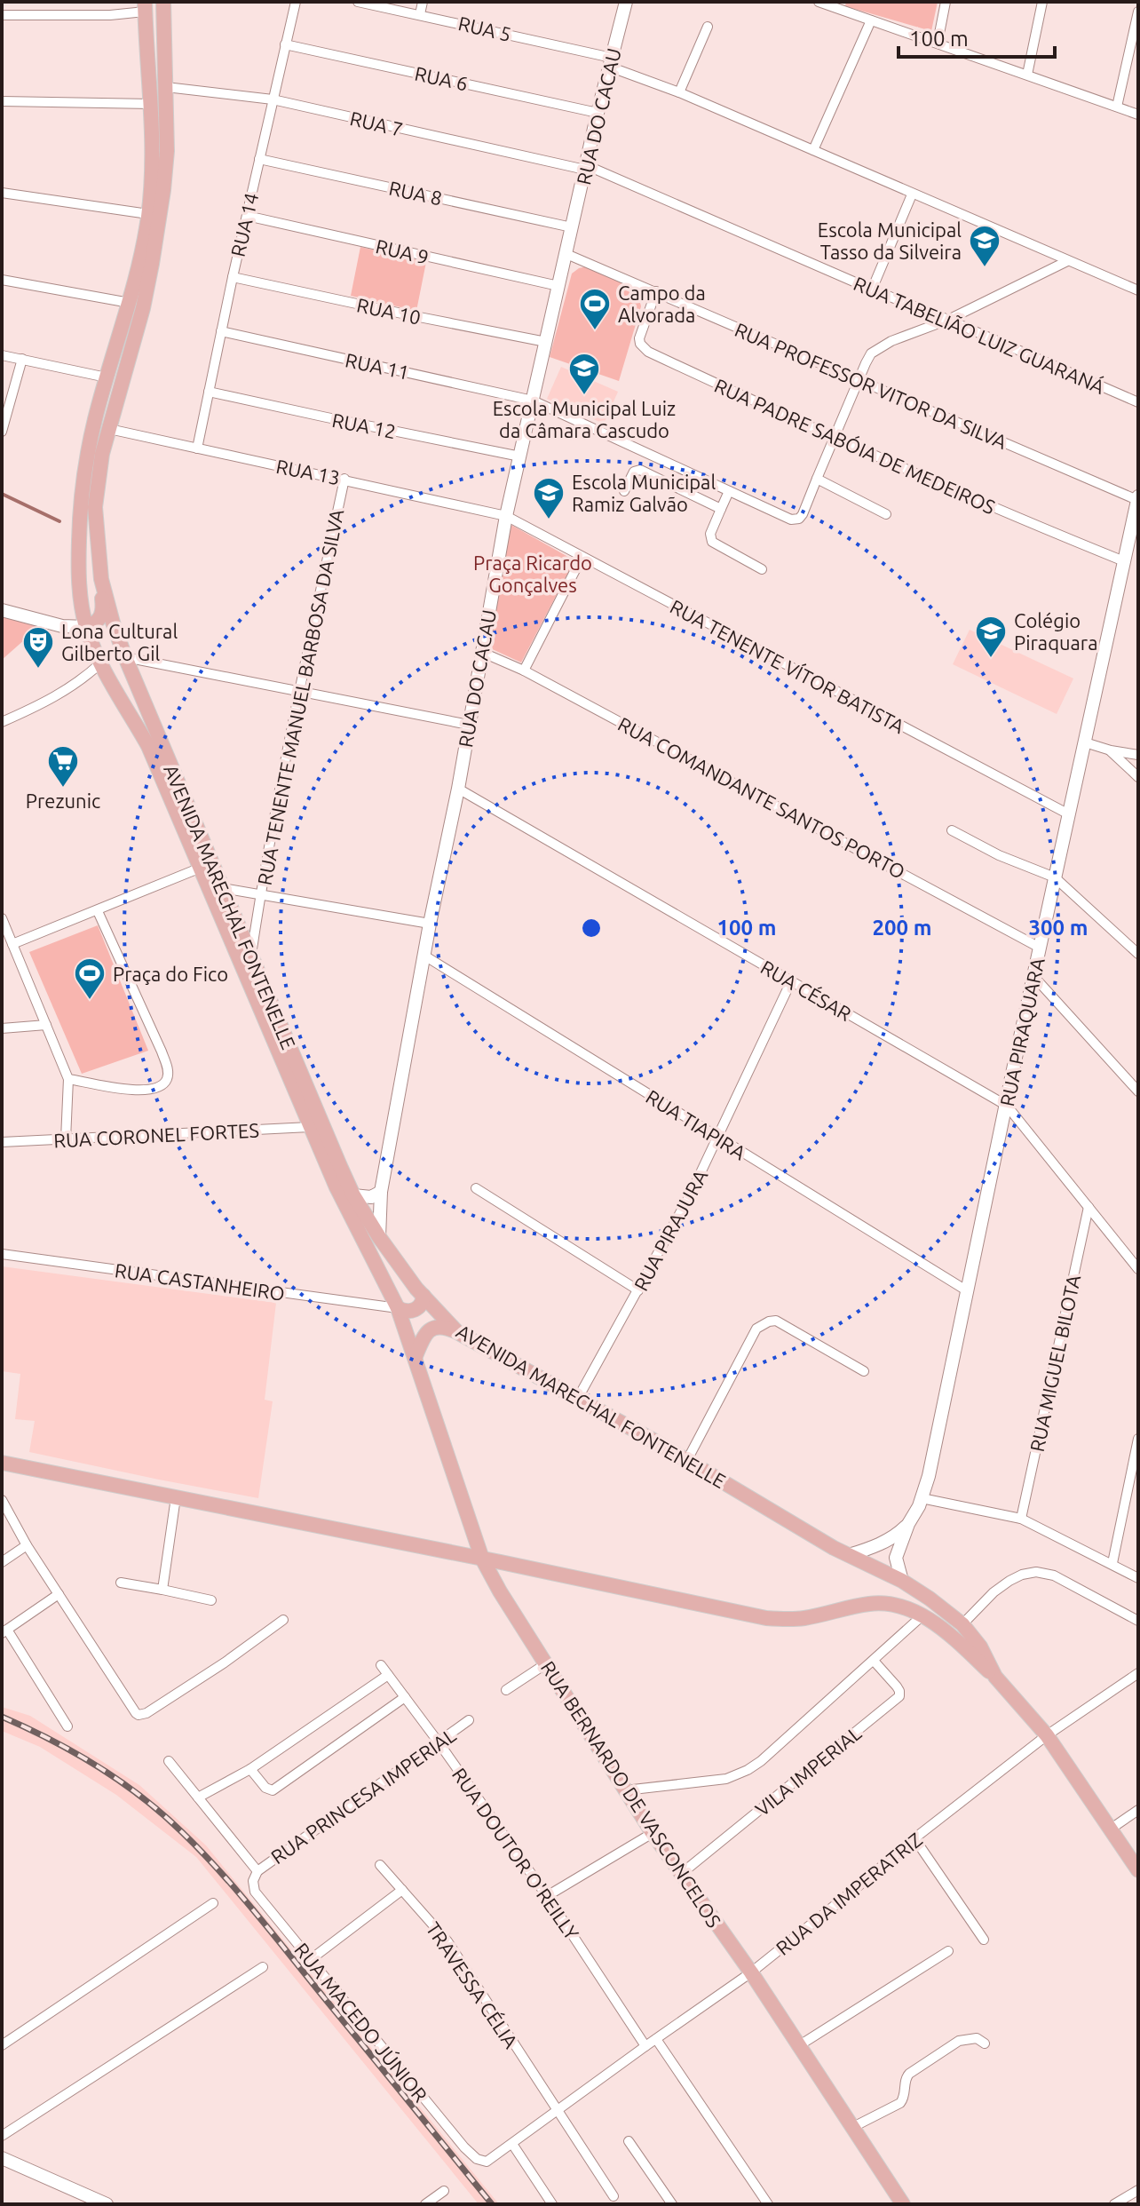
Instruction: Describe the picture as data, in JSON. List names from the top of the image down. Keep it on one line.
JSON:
{"streets":{"main road":["AVENIDA MARECHAL FONTENELLE","RUA BERNARDO DE VASCONCELOS"],"street":["RUA 5","RUA 6","RUA DO CACAU","RUA 7","RUA 8","RUA 14","RUA 9","RUA 10","RUA TABELIÃO LUIZ GUARANÁ","RUA 11","RUA PROFESSOR VITOR DA SILVA","RUA 12","RUA PADRE SABÓIA DE MEDEIROS","RUA 13","RUA TENENTE VÍTOR BATISTA","RUA TENENTE MANUEL BARBOSA DA SILVA","RUA COMANDANTE SANTOS PORTO","RUA CÉSAR","RUA PIRAQUARA","RUA TIAPIRA","RUA CORONEL FORTES","RUA PIRAJURA","RUA CASTANHEIRO","RUA MIGUEL BILOTA","VILA IMPERIAL","RUA PRINCESA IMPERIAL","RUA DOUTOR O'REILLY","RUA DA IMPERATRIZ","TRAVESSA CÉLIA","RUA MACEDO JÚNIOR"]},"crossings":[["RUA 5","RUA DO CACAU"],["RUA 6","RUA DO CACAU"],["RUA 6","RUA 14"],["RUA DO CACAU","RUA 7"],["RUA DO CACAU","RUA 8"],["RUA DO CACAU","RUA 9"],["RUA DO CACAU","RUA 10"],["RUA DO CACAU","RUA TABELIÃO LUIZ GUARANÁ"],["RUA DO CACAU","RUA 11"],["RUA DO CACAU","RUA PROFESSOR VITOR DA SILVA"],["RUA DO CACAU","RUA 12"],["RUA DO CACAU","RUA 13"],["RUA DO CACAU","RUA TENENTE VÍTOR BATISTA"],["RUA DO CACAU","RUA COMANDANTE SANTOS PORTO"],["RUA DO CACAU","AVENIDA MARECHAL FONTENELLE"],["RUA DO CACAU","RUA CÉSAR"],["RUA DO CACAU","RUA TIAPIRA"],["RUA 7","RUA 14"],["RUA 7","RUA TABELIÃO LUIZ GUARANÁ"],["RUA 7","AVENIDA MARECHAL FONTENELLE"],["RUA 8","RUA 14"],["RUA 14","RUA 9"],["RUA 14","RUA 10"],["RUA 14","RUA 11"],["RUA 14","RUA 12"],["RUA 14","RUA 13"],["RUA PROFESSOR VITOR DA SILVA","RUA PADRE SABÓIA DE MEDEIROS"],["RUA PROFESSOR VITOR DA SILVA","RUA PIRAQUARA"],["RUA PADRE SABÓIA DE MEDEIROS","RUA PIRAQUARA"],["RUA 13","RUA TENENTE VÍTOR BATISTA"],["RUA 13","RUA TENENTE MANUEL BARBOSA DA SILVA"],["RUA 13","AVENIDA MARECHAL FONTENELLE"],["RUA TENENTE VÍTOR BATISTA","RUA PIRAQUARA"],["RUA TENENTE MANUEL BARBOSA DA SILVA","AVENIDA MARECHAL FONTENELLE"],["RUA COMANDANTE SANTOS PORTO","RUA PIRAQUARA"],["AVENIDA MARECHAL FONTENELLE","RUA PIRAQUARA"],["AVENIDA MARECHAL FONTENELLE","RUA CORONEL FORTES"],["AVENIDA MARECHAL FONTENELLE","RUA PIRAJURA"],["AVENIDA MARECHAL FONTENELLE","RUA CASTANHEIRO"],["AVENIDA MARECHAL FONTENELLE","RUA BERNARDO DE VASCONCELOS"],["RUA CÉSAR","RUA PIRAQUARA"],["RUA CÉSAR","RUA PIRAJURA"],["RUA PIRAQUARA","RUA TIAPIRA"],["RUA TIAPIRA","RUA PIRAJURA"],["VILA IMPERIAL","RUA BERNARDO DE VASCONCELOS"],["RUA BERNARDO DE VASCONCELOS","RUA DA IMPERATRIZ"],["RUA PRINCESA IMPERIAL","RUA DOUTOR O'REILLY"],["RUA PRINCESA IMPERIAL","RUA MACEDO JÚNIOR"],["RUA DOUTOR O'REILLY","RUA DA IMPERATRIZ"],["RUA DA IMPERATRIZ","TRAVESSA CÉLIA"],["RUA DA IMPERATRIZ","RUA MACEDO JÚNIOR"]],"parks":["Praça Ricardo Gonçalves"],"places":{"school or university":["Escola Municipal Tasso da Silveira","Escola Municipal Luiz da Câmara Cascudo","Escola Municipal Ramiz Galvão","Colégio Piraquara"],"sports":["Campo da Alvorada","Praça do Fico"],"theatre":["Lona Cultural Gilberto Gil"],"supermarket":["Prezunic"]},"scale_bar":"100 m","rings":["100 m","200 m","300 m"]}
